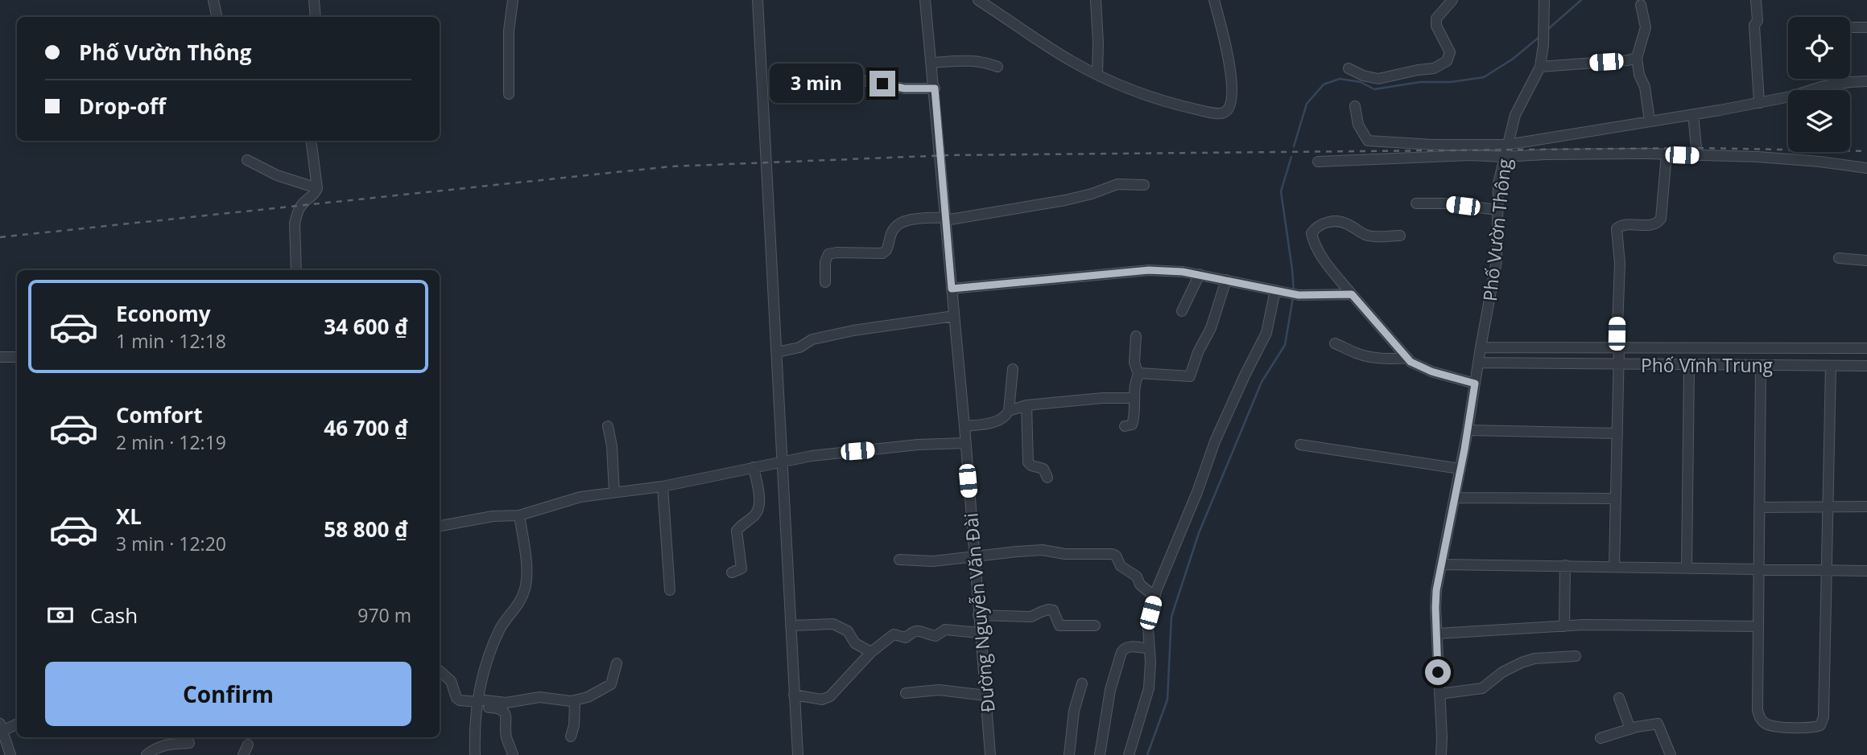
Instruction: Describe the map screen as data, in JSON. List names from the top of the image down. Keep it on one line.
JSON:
{"streets":{"street":["Phố Vườn Thông","Phố Vĩnh Trung","Đường Nguyễn Văn Đài"]},"crossings":[["Phố Vườn Thông","Phố Vĩnh Trung"]],"page":{"banner":["Phố Vườn Thông","Drop-off"],"bubble":"3 min","list":[{"name":"Economy","note":"1 min · 12:18","value":"34 600 ₫"},{"name":"Comfort","note":"2 min · 12:19","value":"46 700 ₫"},{"name":"XL","note":"3 min · 12:20","value":"58 800 ₫"}],"pay":["Cash","970 m"],"buttons":"Confirm"}}
